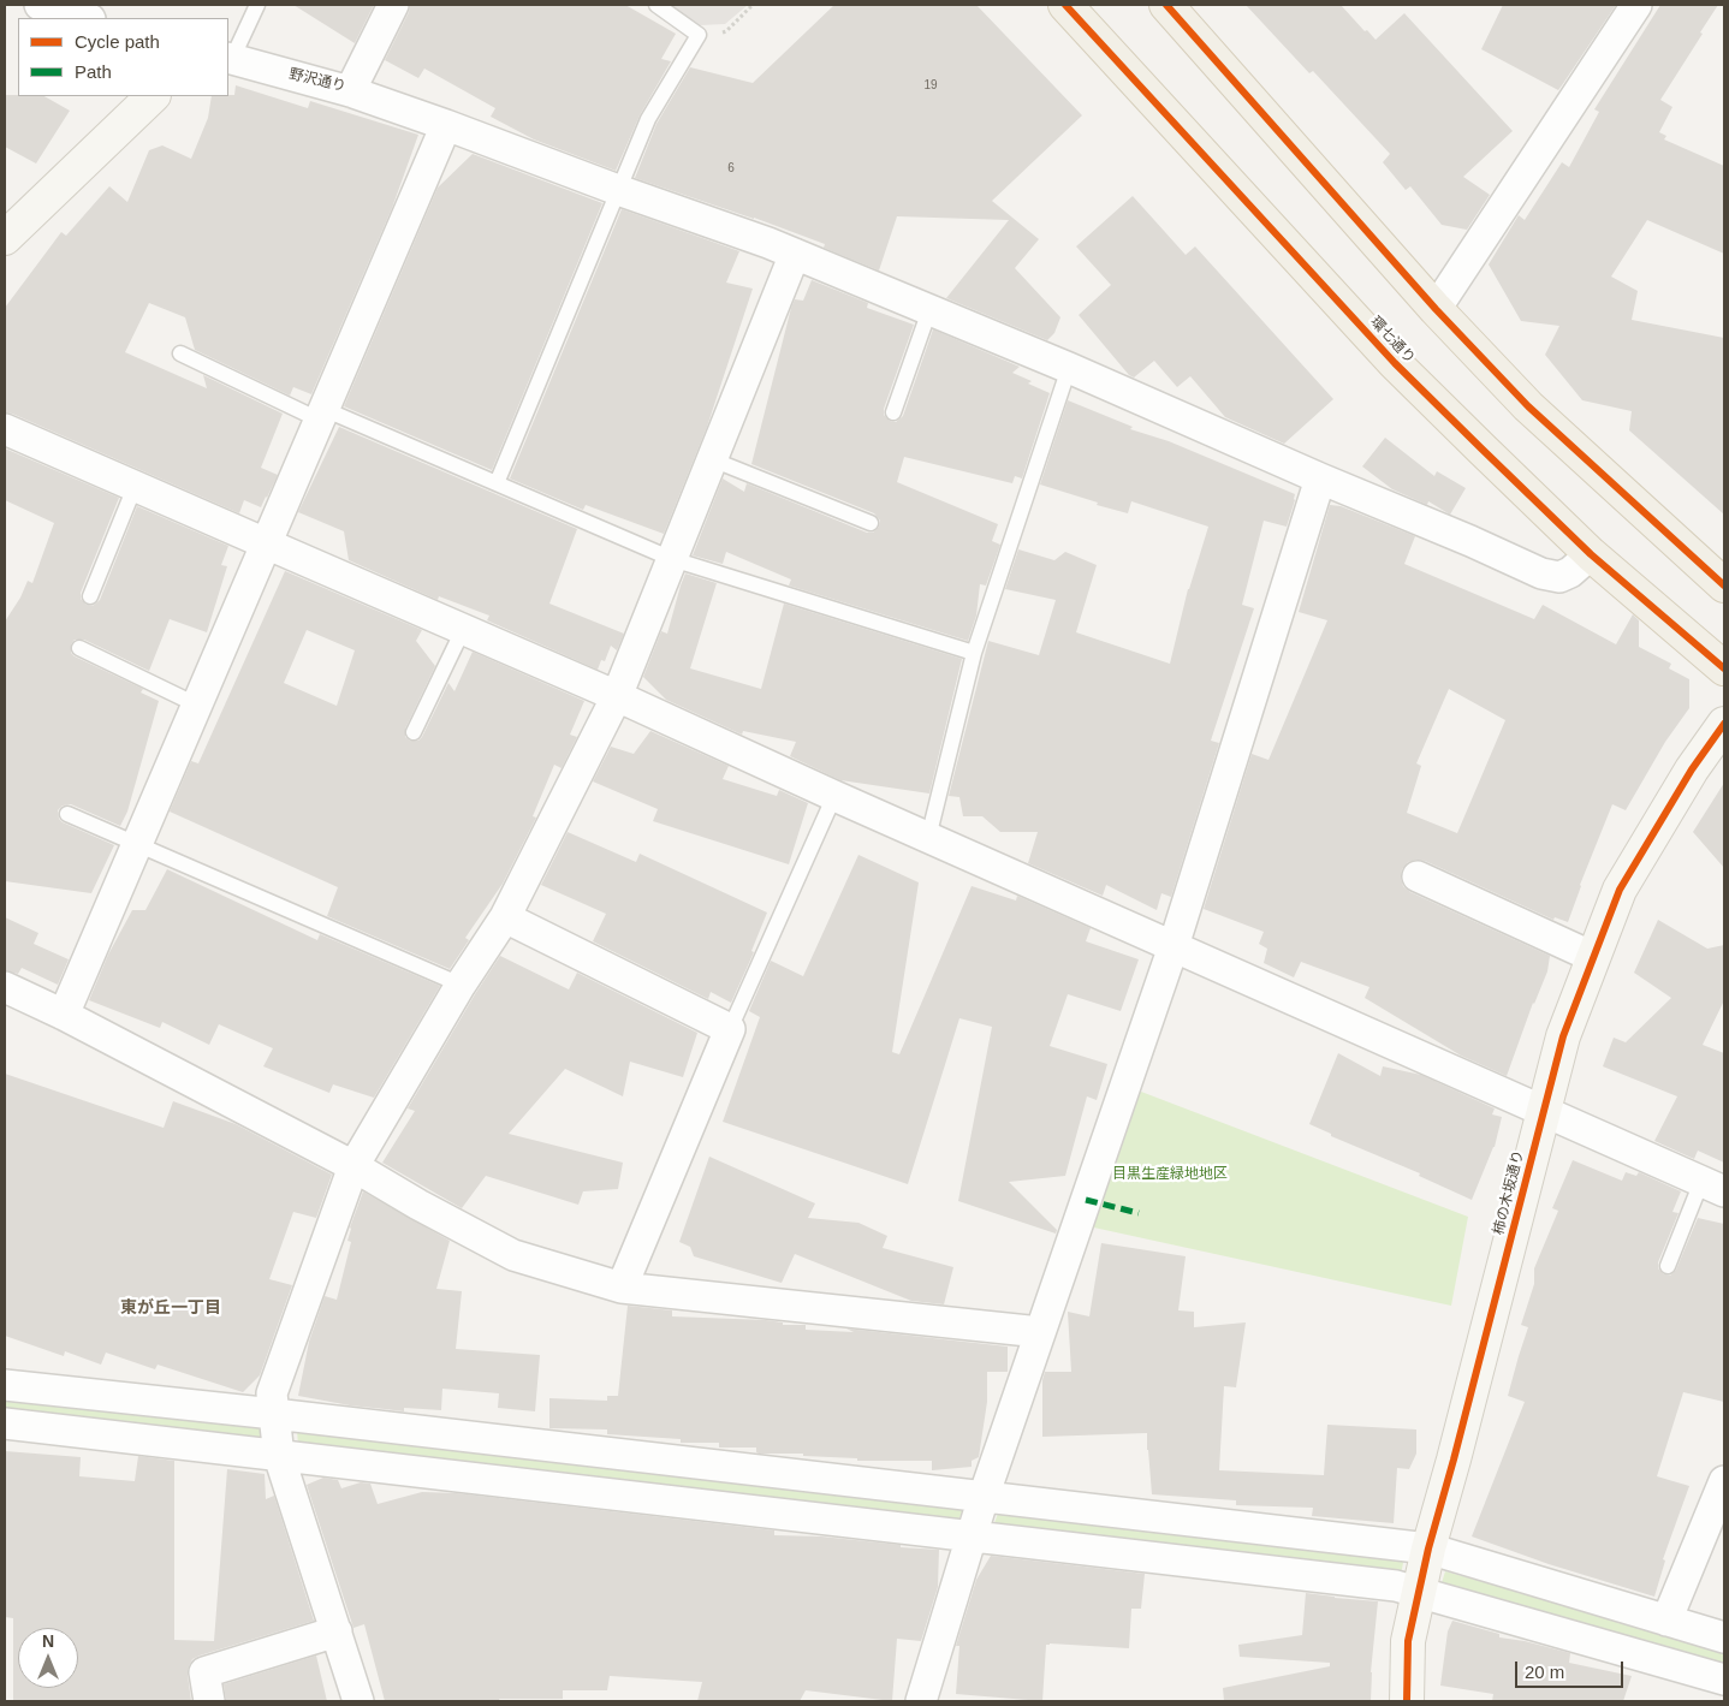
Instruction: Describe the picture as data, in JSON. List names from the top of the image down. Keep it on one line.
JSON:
{"streets":{"main road":["環七通り"],"street":["野沢通り","柿の木坂通り"]},"districts":["東が丘一丁目"],"parks":["目黒生産緑地地区"],"house_numbers":["19","6"],"legend":["Cycle path","Path"],"scale_bar":"20 m","north":"top"}
